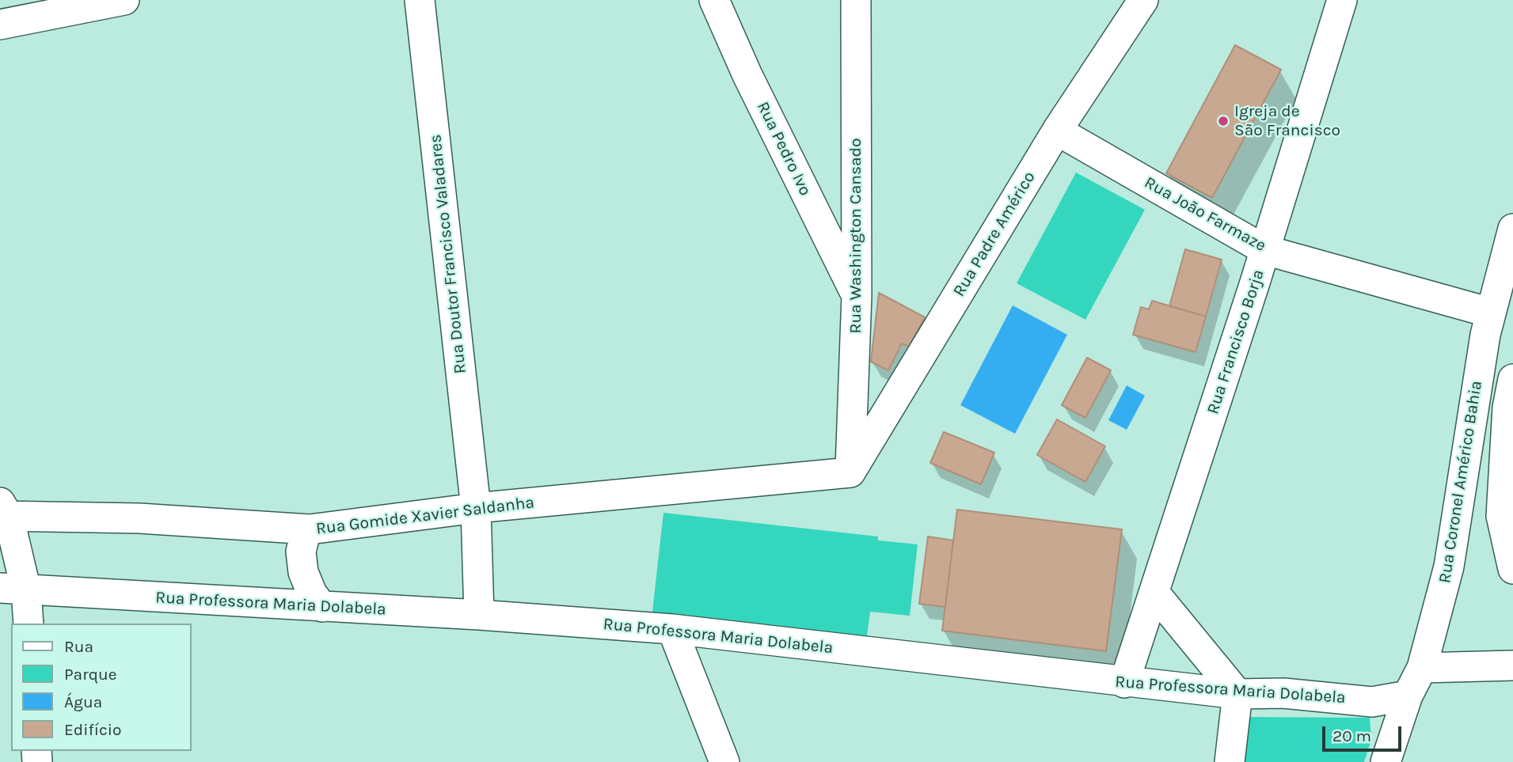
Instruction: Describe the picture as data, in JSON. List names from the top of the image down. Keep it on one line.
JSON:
{"streets":{"street":["Rua Pedro Ivo","Rua João Farmaze","Rua Padre Américo","Rua Washington Cansado","Rua Doutor Francisco Valadares","Rua Francisco Borja","Rua Coronel Américo Bahia","Rua Gomide Xavier Saldanha","Rua Professora Maria Dolabela"]},"crossings":[["Rua Pedro Ivo","Rua Washington Cansado"],["Rua João Farmaze","Rua Padre Américo"],["Rua João Farmaze","Rua Francisco Borja"],["Rua João Farmaze","Rua Coronel Américo Bahia"],["Rua Padre Américo","Rua Washington Cansado"],["Rua Padre Américo","Rua Gomide Xavier Saldanha"],["Rua Washington Cansado","Rua Gomide Xavier Saldanha"],["Rua Doutor Francisco Valadares","Rua Gomide Xavier Saldanha"],["Rua Doutor Francisco Valadares","Rua Professora Maria Dolabela"],["Rua Francisco Borja","Rua Professora Maria Dolabela"],["Rua Coronel Américo Bahia","Rua Professora Maria Dolabela"]],"places":["Igreja de São Francisco"],"legend":["Rua","Parque","Água","Edifício"],"scale_bar":"20 m"}
